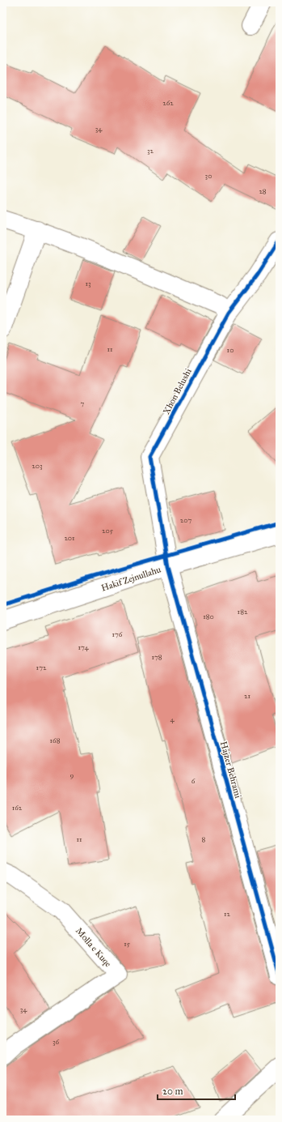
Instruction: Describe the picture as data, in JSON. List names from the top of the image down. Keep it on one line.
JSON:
{"streets":{"street":["Xhon Belushi","Hakif Zejnullahu","Hajzer Behrami","Molla e Kuqe"]},"crossings":[["Xhon Belushi","Hakif Zejnullahu"],["Xhon Belushi","Hajzer Behrami"],["Hakif Zejnullahu","Hajzer Behrami"]],"house_numbers":["262","34","32","30","28","13","11","10","7","203","207","205","201","182","180","176","174","178","172","21","4","168","9","6","162","11","8","12","15","34","36"],"scale_bar":"20 m"}
